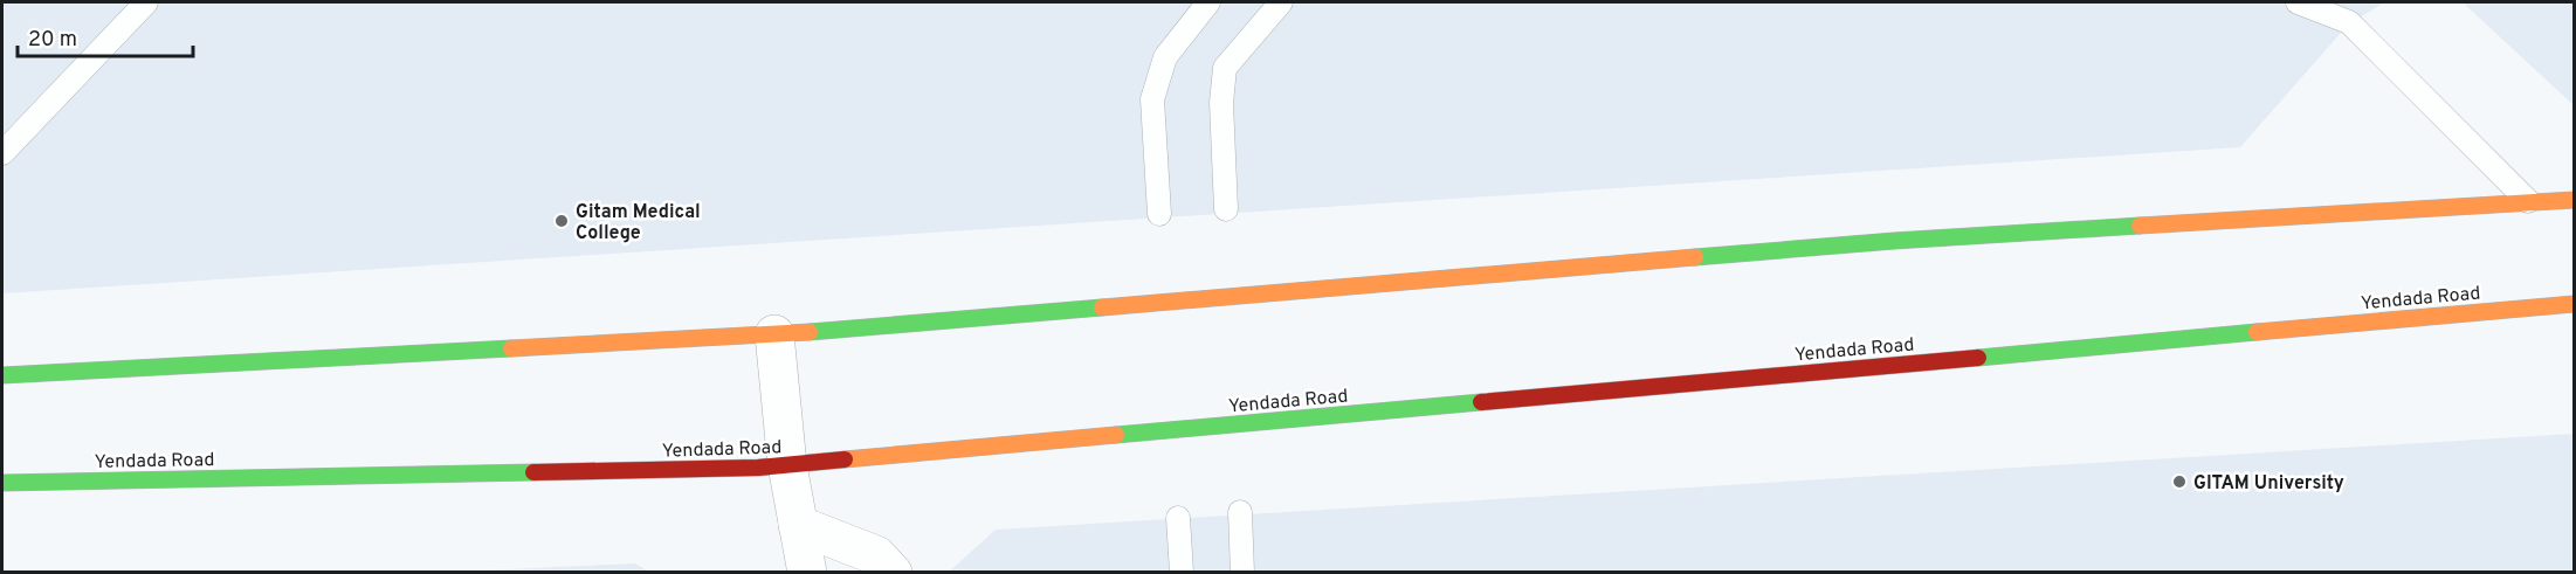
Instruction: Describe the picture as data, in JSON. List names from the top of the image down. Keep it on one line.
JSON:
{"streets":{"main road":["Yendada Road"]},"places":["Gitam Medical College","GITAM University"],"scale_bar":"20 m"}
